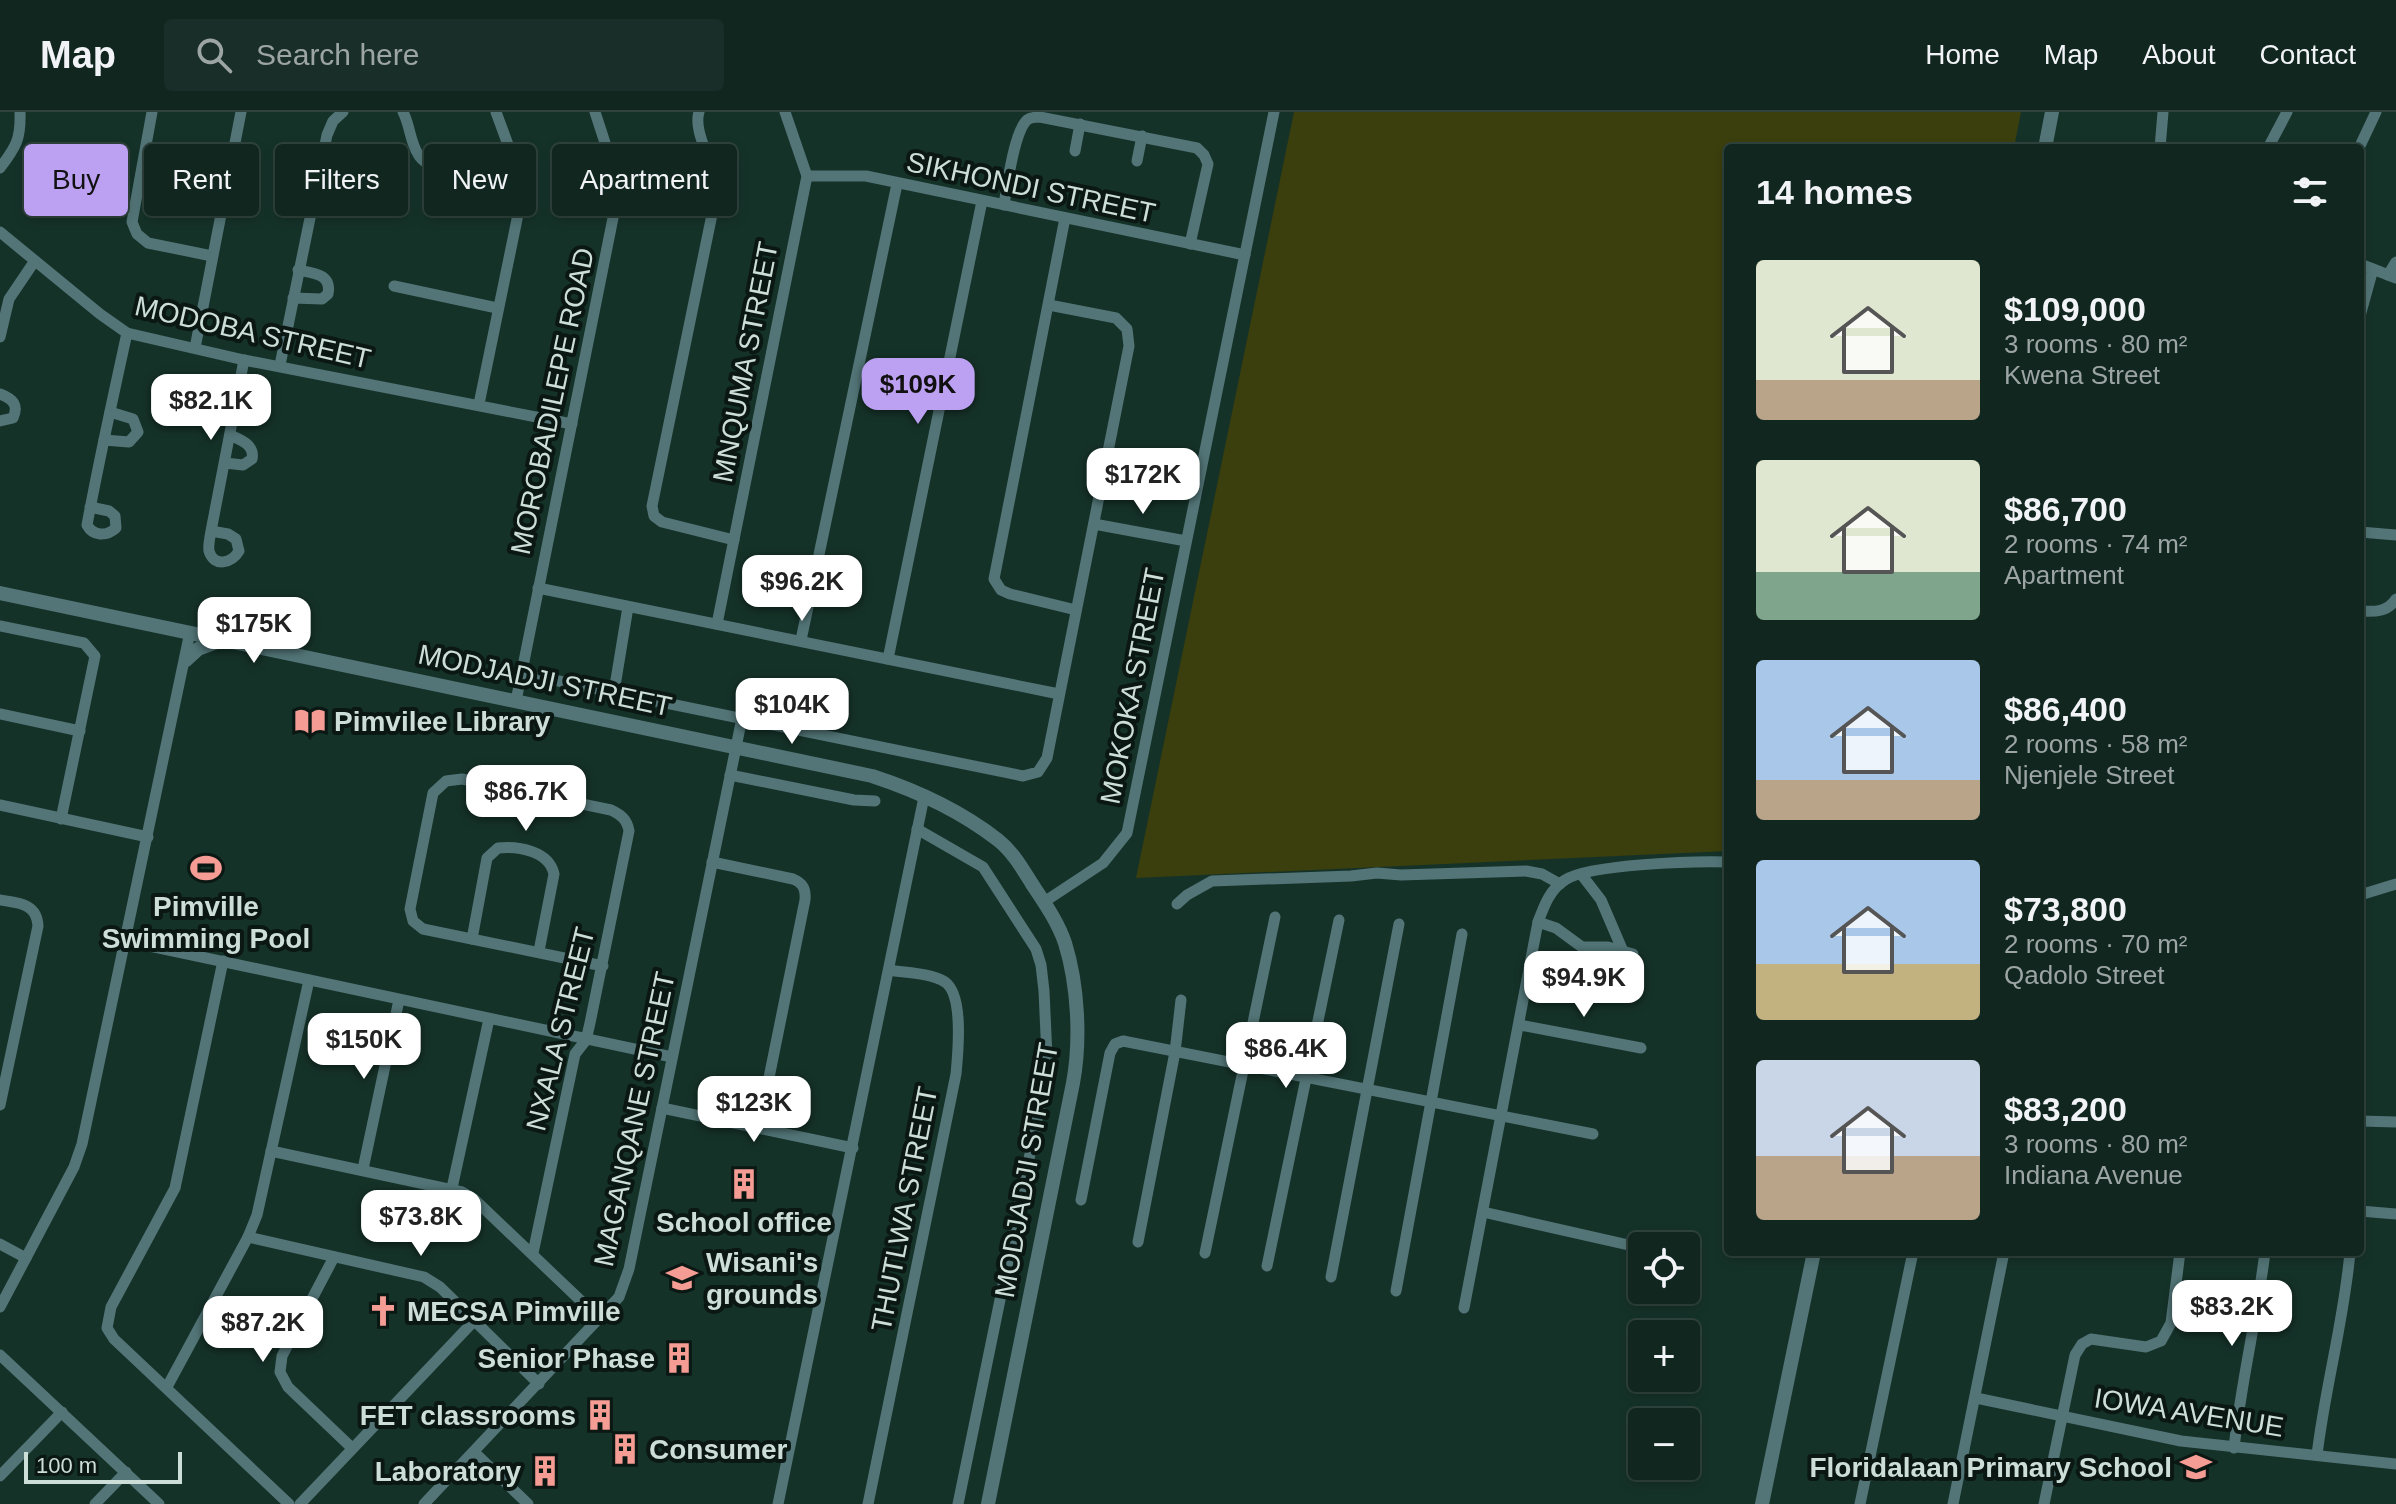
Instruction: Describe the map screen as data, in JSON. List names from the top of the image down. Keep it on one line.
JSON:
{"streets":{"street":["SIKHONDI STREET","MODOBA STREET","MNQUMA STREET","MOROBADILEPE ROAD","MODJADJI STREET","MOKOKA STREET","NXALA STREET","MAGANQANE STREET","THUTLWA STREET","IOWA AVENUE"]},"crossings":[["SIKHONDI STREET","MNQUMA STREET"],["SIKHONDI STREET","MOKOKA STREET"],["MODOBA STREET","MOROBADILEPE ROAD"],["MOROBADILEPE ROAD","MODJADJI STREET"],["MODJADJI STREET","MOKOKA STREET"],["MODJADJI STREET","MAGANQANE STREET"]],"places":{"library":["Pimvilee Library"],"sports":["Pimville Swimming Pool"],"building":["School office","Senior Phase","FET classrooms","Consumer","Laboratory"],"school or university":["Wisani's grounds","Floridalaan Primary School"],"church":["MECSA Pimville"]},"scale_bar":"100 m","page":{"header":"Map","search":"Search here","nav":["Home","Map","About","Contact"],"chip":["Buy","Rent","Filters","New","Apartment"],"heading":"14 homes","list":[{"name":"$109,000","note":"3 rooms · 80 m² · Kwena Street"},{"name":"$86,700","note":"2 rooms · 74 m² · Apartment"},{"name":"$86,400","note":"2 rooms · 58 m² · Njenjele Street"},{"name":"$73,800","note":"2 rooms · 70 m² · Qadolo Street"},{"name":"$83,200","note":"3 rooms · 80 m² · Indiana Avenue"}],"price":["$109K","$82.1K","$172K","$96.2K","$175K","$104K","$86.7K","$94.9K","$150K","$86.4K","$123K","$73.8K","$83.2K","$87.2K"],"map_buttons":["+","−"],"scale":"100 m"}}
